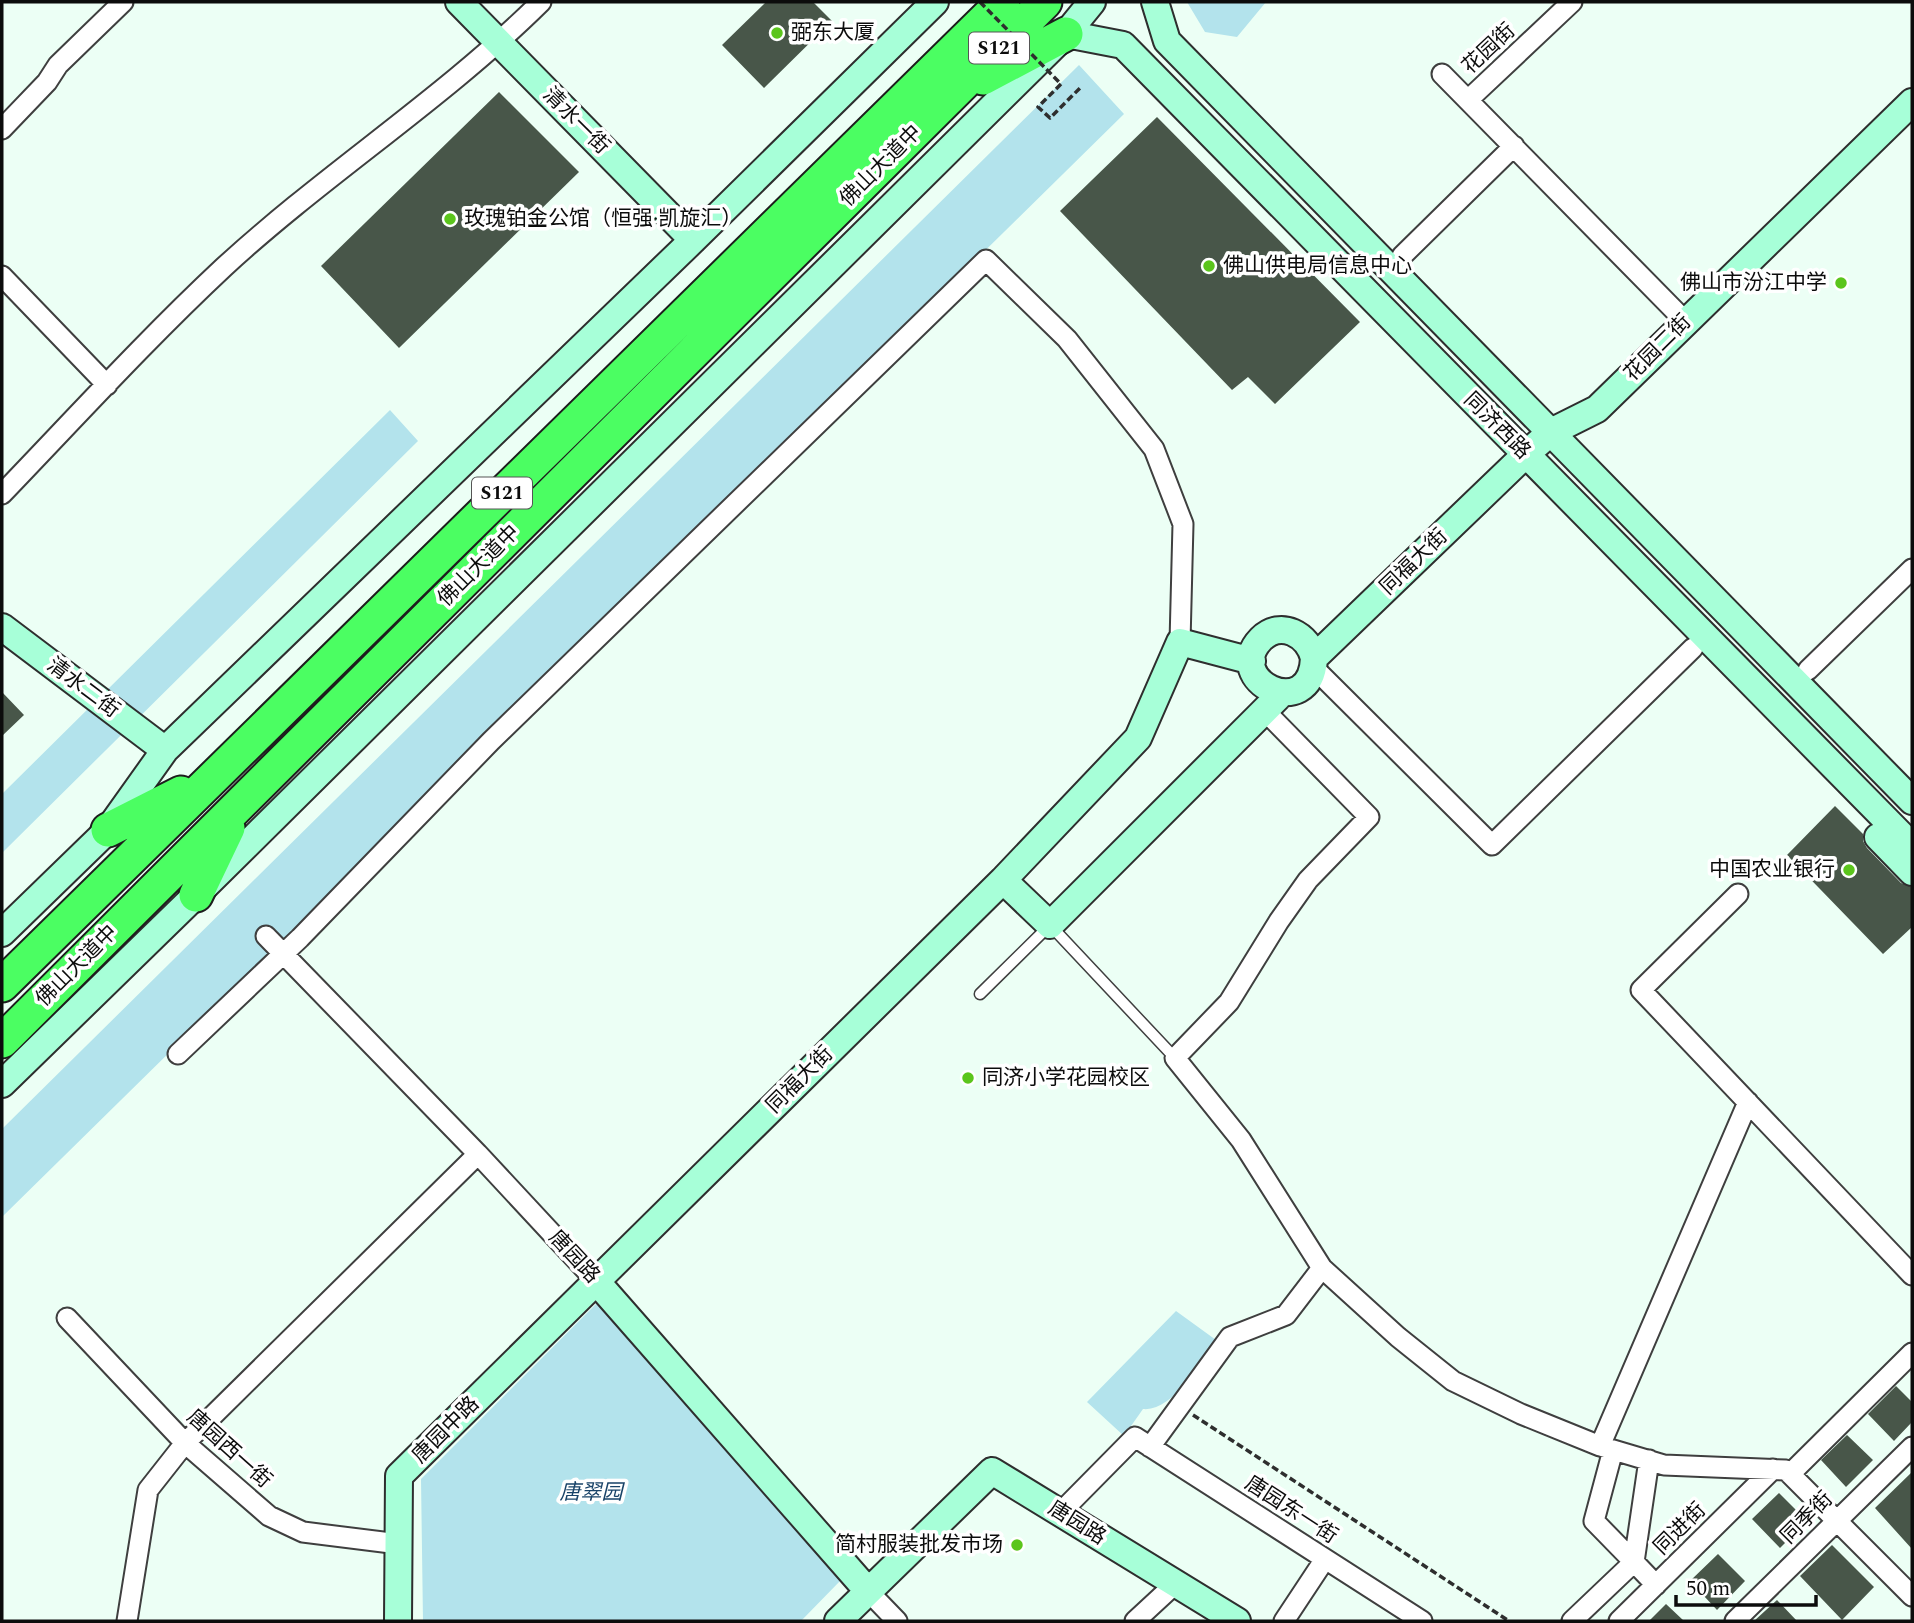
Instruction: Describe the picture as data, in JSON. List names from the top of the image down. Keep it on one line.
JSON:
{"streets":{"highway":["S121","佛山大道中"],"main road":["清水一街","花园二街","同济西路","同福大街","清水二街","唐园路","唐园中路"],"street":["花园街","唐园西一街","唐园东一街","同季街","同进街"]},"crossings":[["花园二街","同济西路"],["花园二街","同福大街"],["同济西路","同福大街"],["同福大街","唐园路"],["同福大街","唐园中路"],["唐园路","唐园中路"],["唐园中路","唐园西一街"]],"parks":["唐翠园"],"places":["弼东大厦","玫瑰铂金公馆（恒强·凯旋汇）","佛山供电局信息中心","佛山市汾江中学","中国农业银行","同济小学花园校区","简村服装批发市场"],"scale_bar":"50 m"}
